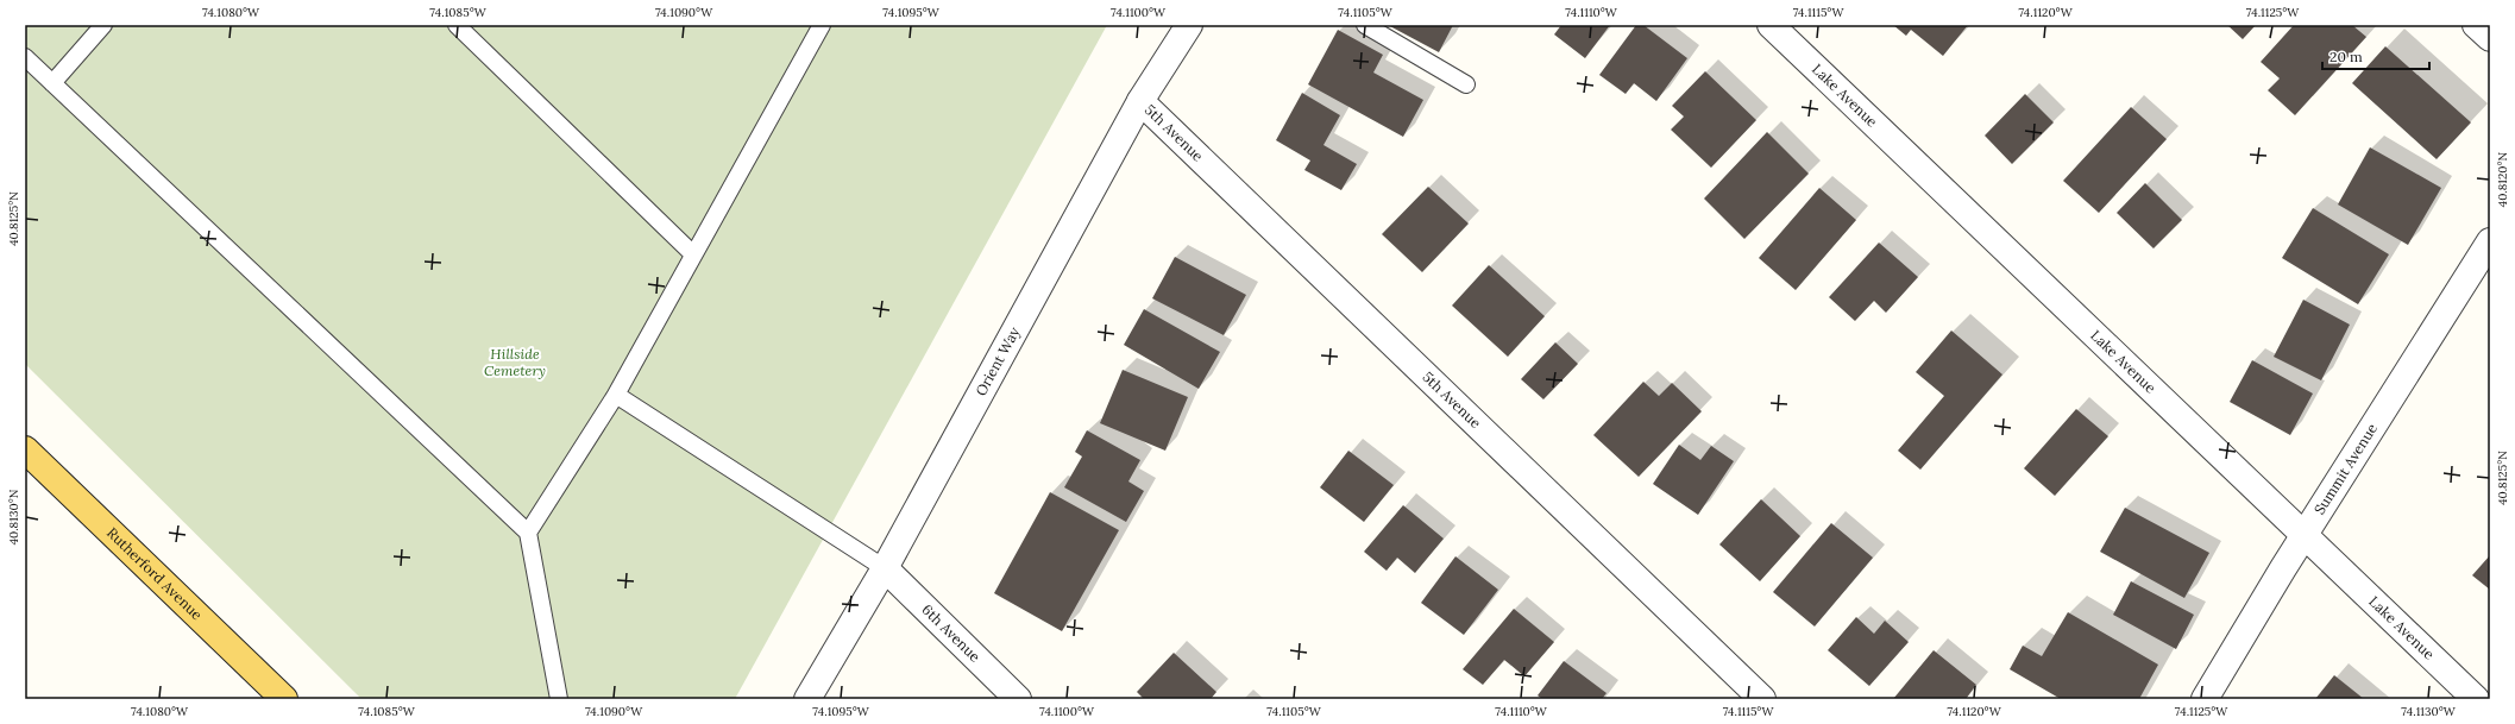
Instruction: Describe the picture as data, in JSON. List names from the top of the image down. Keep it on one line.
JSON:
{"streets":{"main road":["Rutherford Avenue"],"street":["Lake Avenue","5th Avenue","Orient Way","Summit Avenue","6th Avenue"]},"crossings":[["Lake Avenue","Summit Avenue"],["5th Avenue","Orient Way"],["Orient Way","6th Avenue"]],"parks":["Hillside Cemetery"],"scale_bar":"20 m","coordinates":["74.1080°W","74.1085°W","74.1090°W","74.1095°W","74.1100°W","74.1105°W","74.1110°W","74.1115°W","74.1120°W","74.1125°W","40.8120°N","40.8125°N","40.8130°N","74.1130°W"]}
